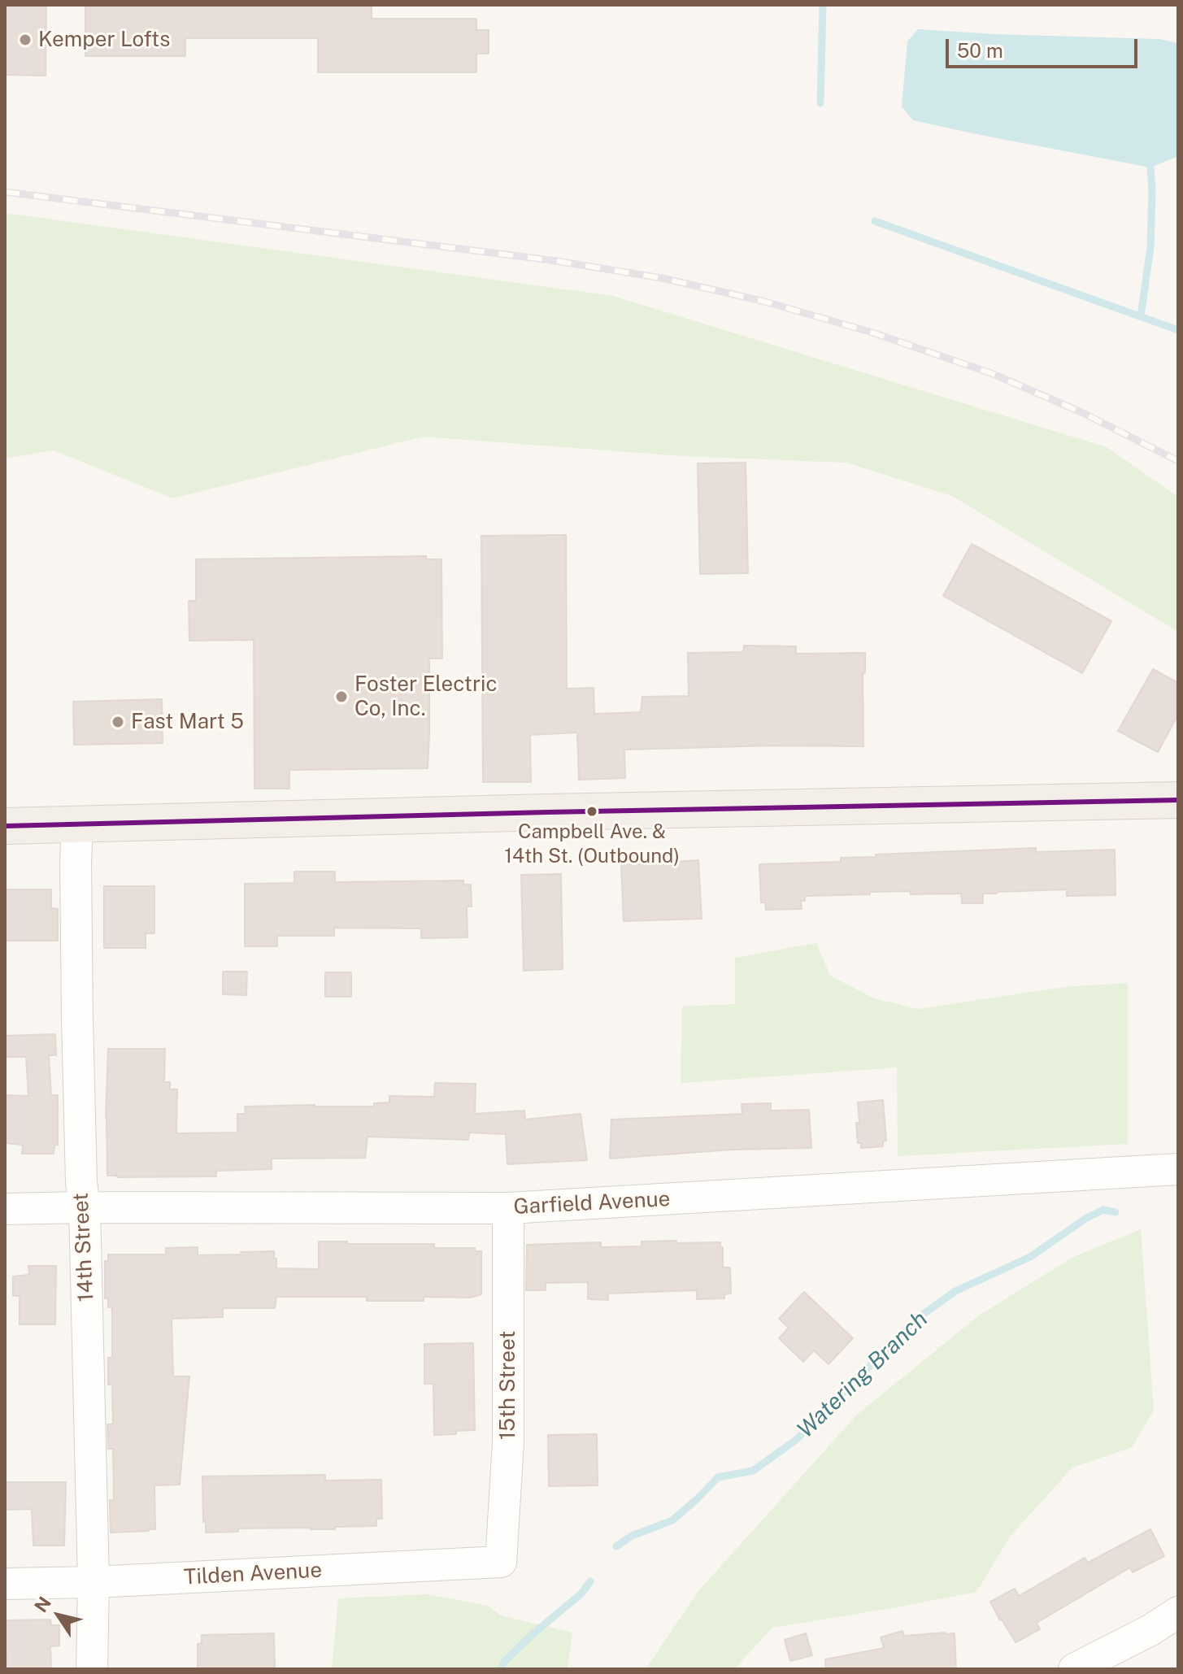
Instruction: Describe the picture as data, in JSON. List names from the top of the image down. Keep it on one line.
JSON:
{"streets":{"street":["Garfield Avenue","14th Street","15th Street","Tilden Avenue"]},"crossings":[["Garfield Avenue","14th Street"],["Garfield Avenue","15th Street"],["14th Street","Tilden Avenue"],["15th Street","Tilden Avenue"]],"water":["Watering Branch"],"places":["Kemper Lofts","Foster Electric Co, Inc.","Fast Mart 5","Campbell Ave. & 14th St. (Outbound)"],"scale_bar":"50 m","north":"top left"}
